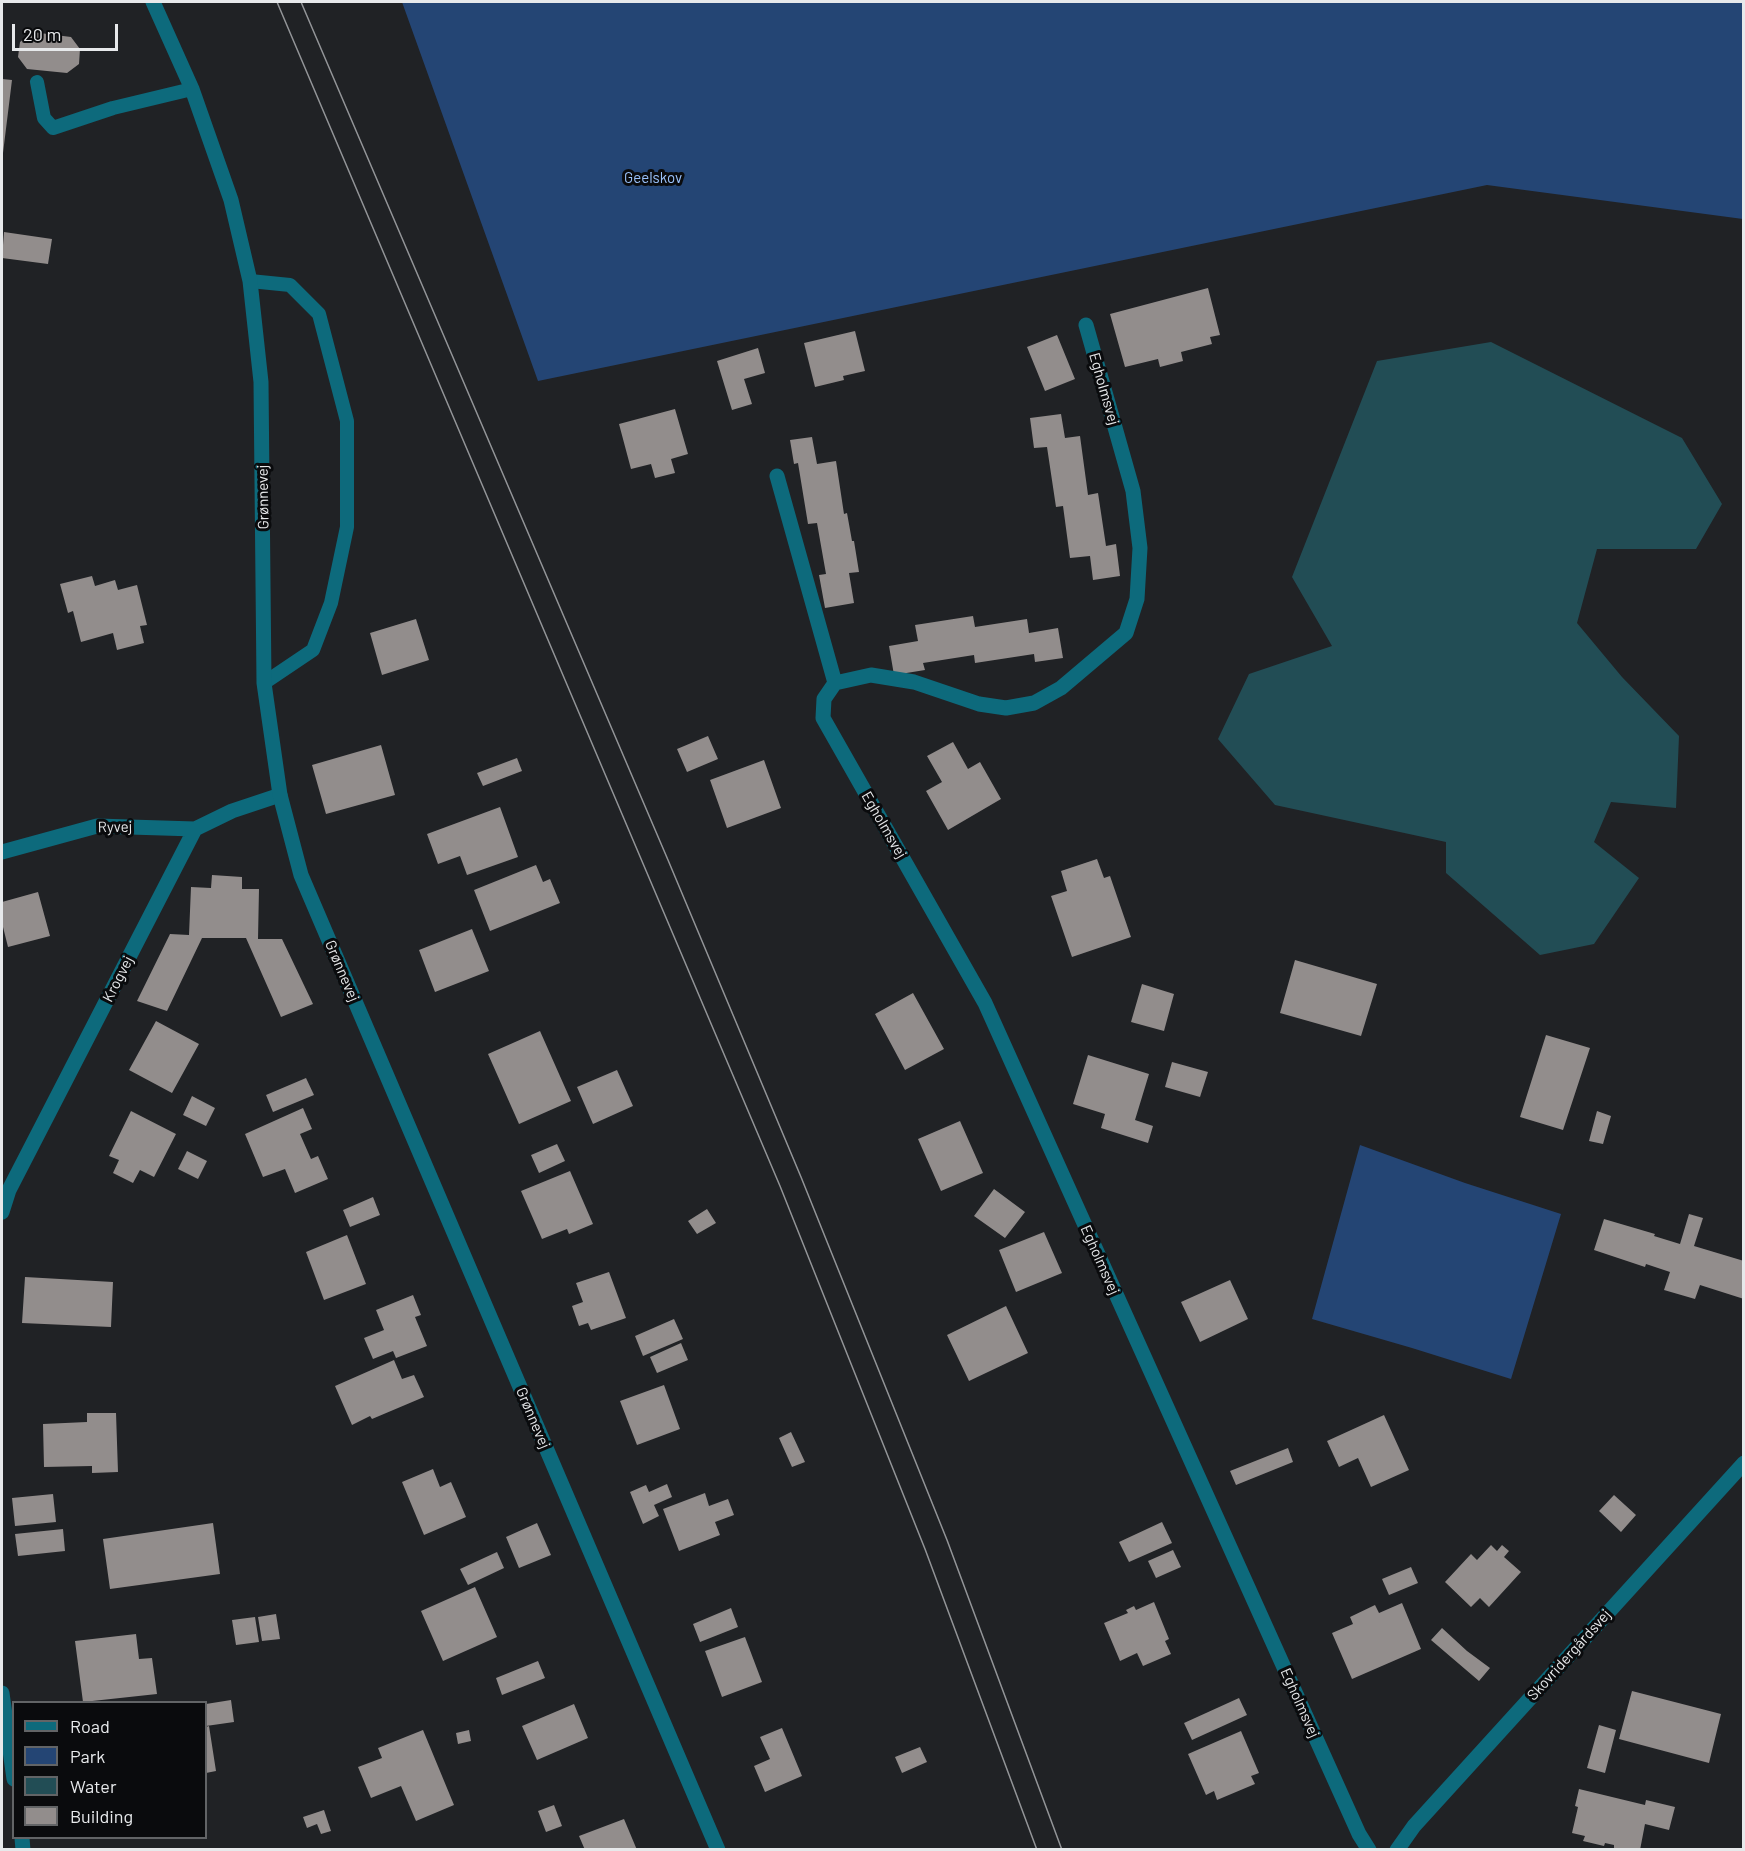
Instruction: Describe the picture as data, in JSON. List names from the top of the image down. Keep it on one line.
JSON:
{"streets":{"street":["Egholmsvej","Grønnevej","Ryvej","Krogvej","Skovridergårdsvej"]},"crossings":[["Ryvej","Krogvej"]],"parks":["Geelskov"],"legend":["Road","Park","Water","Building"],"scale_bar":"20 m"}
